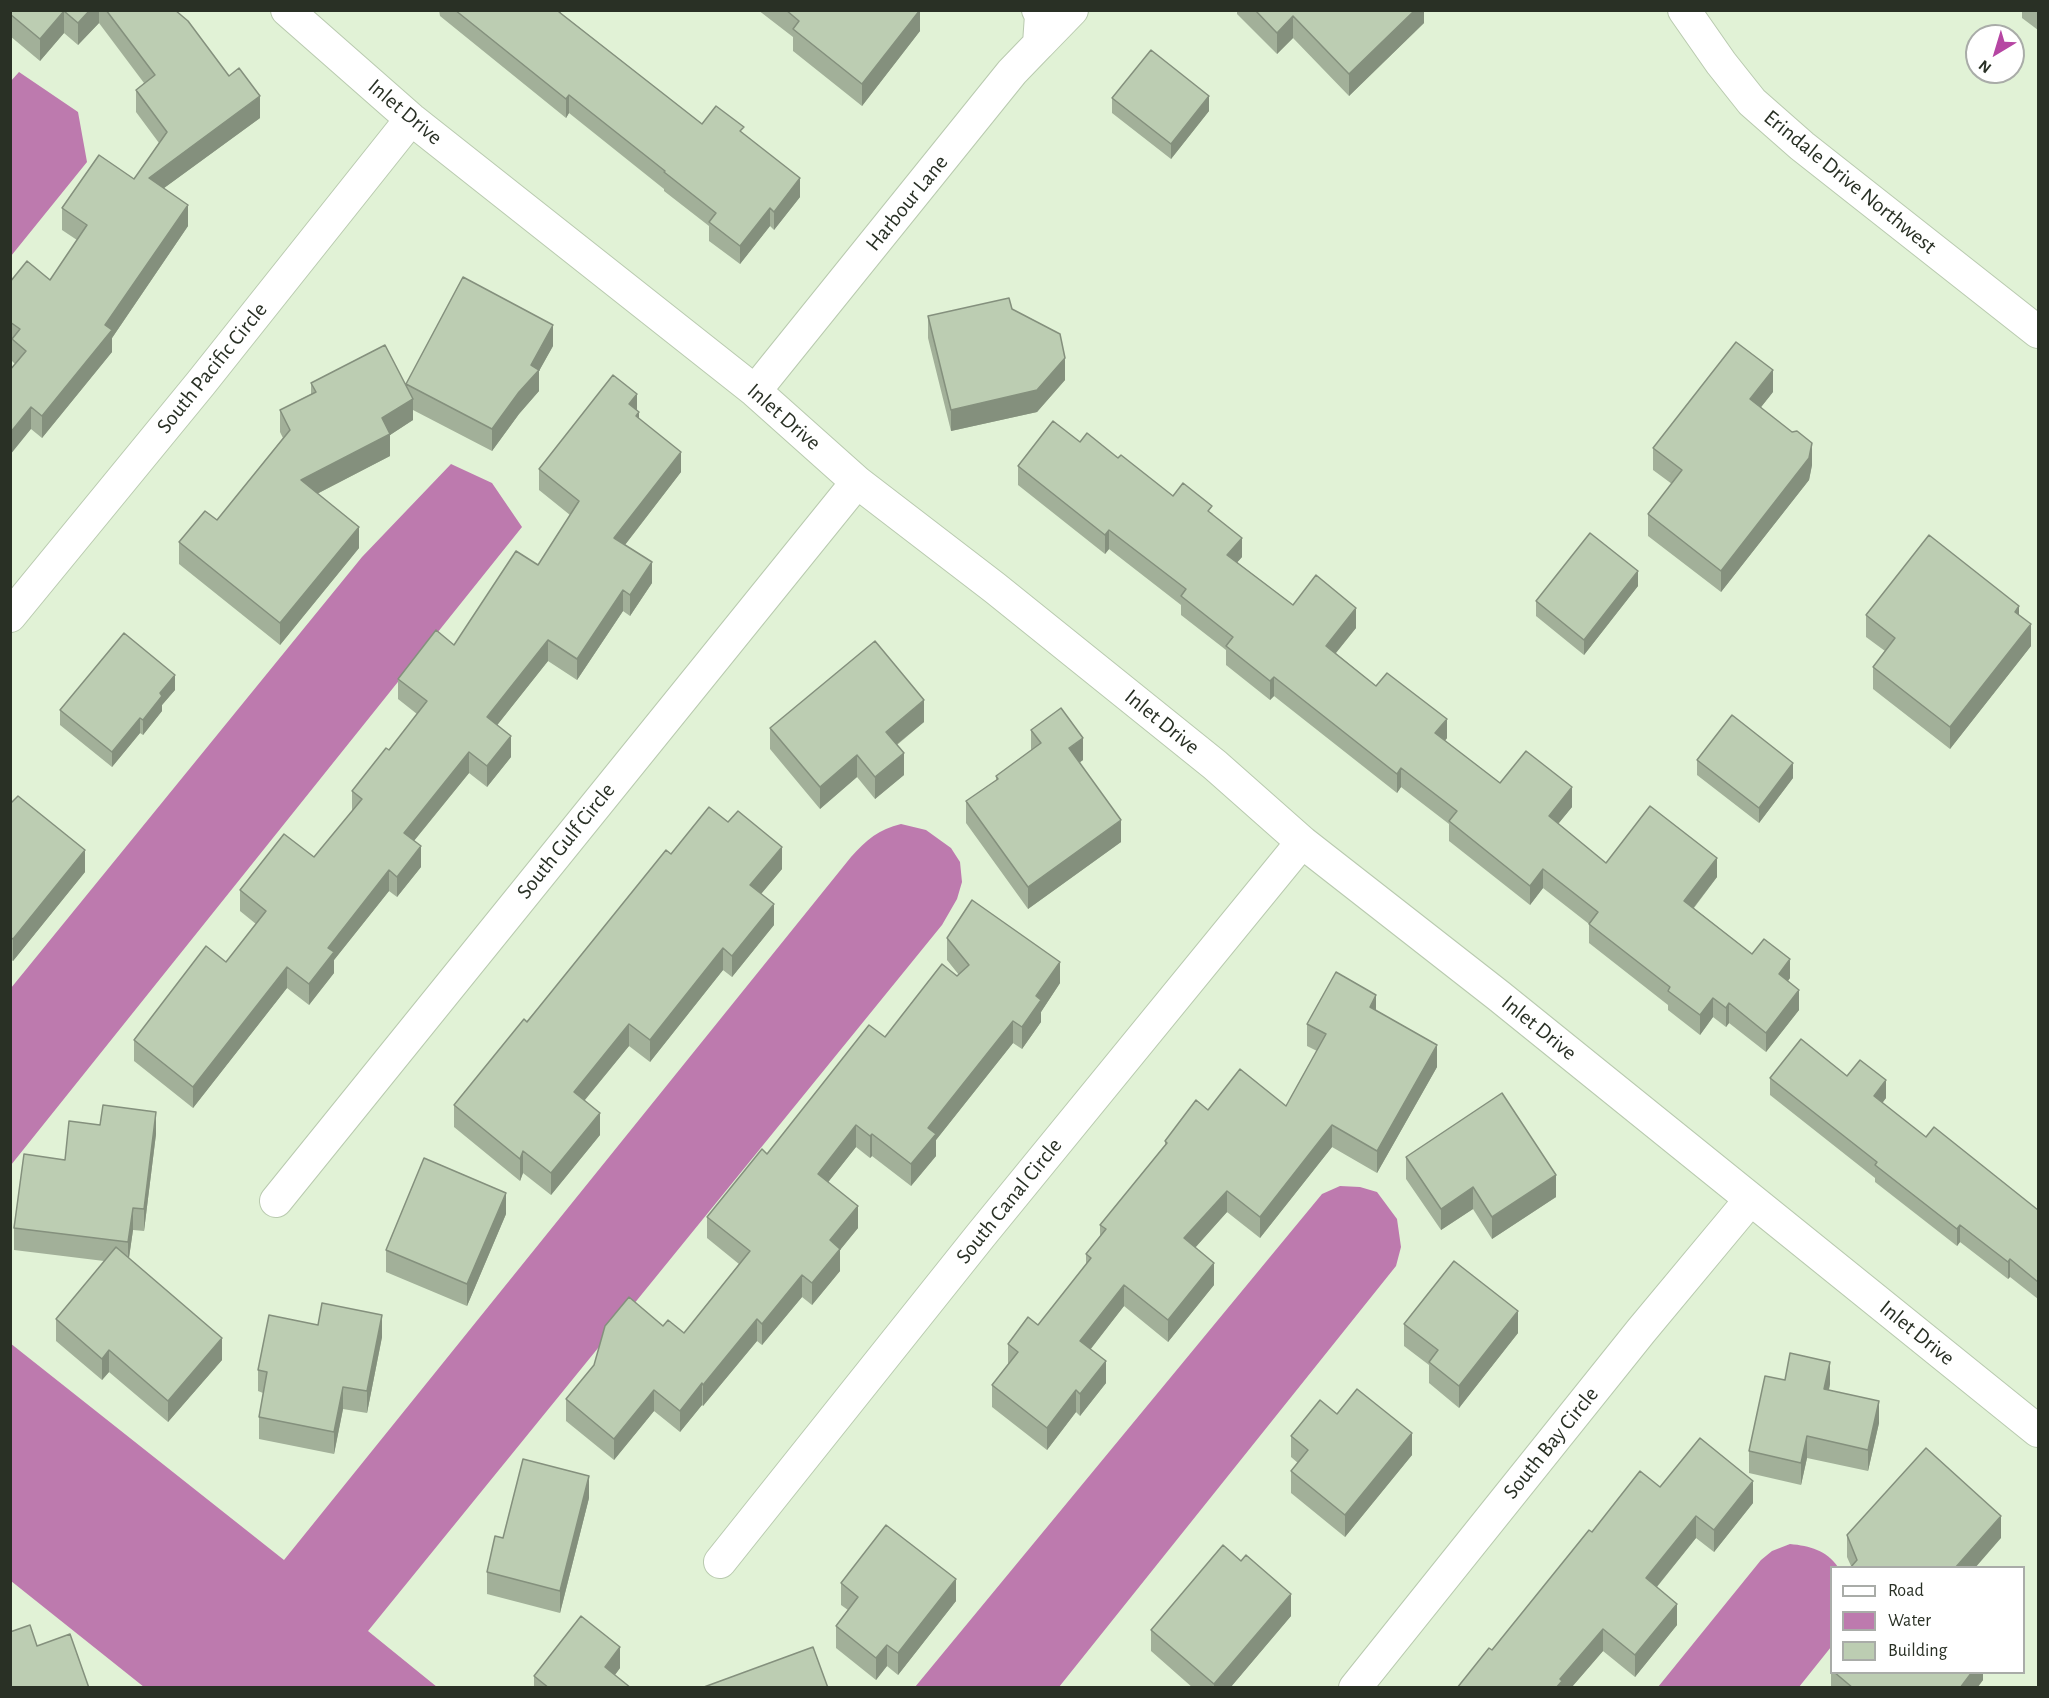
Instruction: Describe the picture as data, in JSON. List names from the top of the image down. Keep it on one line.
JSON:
{"streets":{"street":["Inlet Drive","Erindale Drive Northwest","Harbour Lane","South Pacific Circle","South Gulf Circle","South Canal Circle","South Bay Circle"]},"crossings":[["Inlet Drive","Harbour Lane"],["Inlet Drive","South Pacific Circle"],["Inlet Drive","South Gulf Circle"],["Inlet Drive","South Canal Circle"],["Inlet Drive","South Bay Circle"]],"legend":["Road","Water","Building"],"north":"bottom left"}
